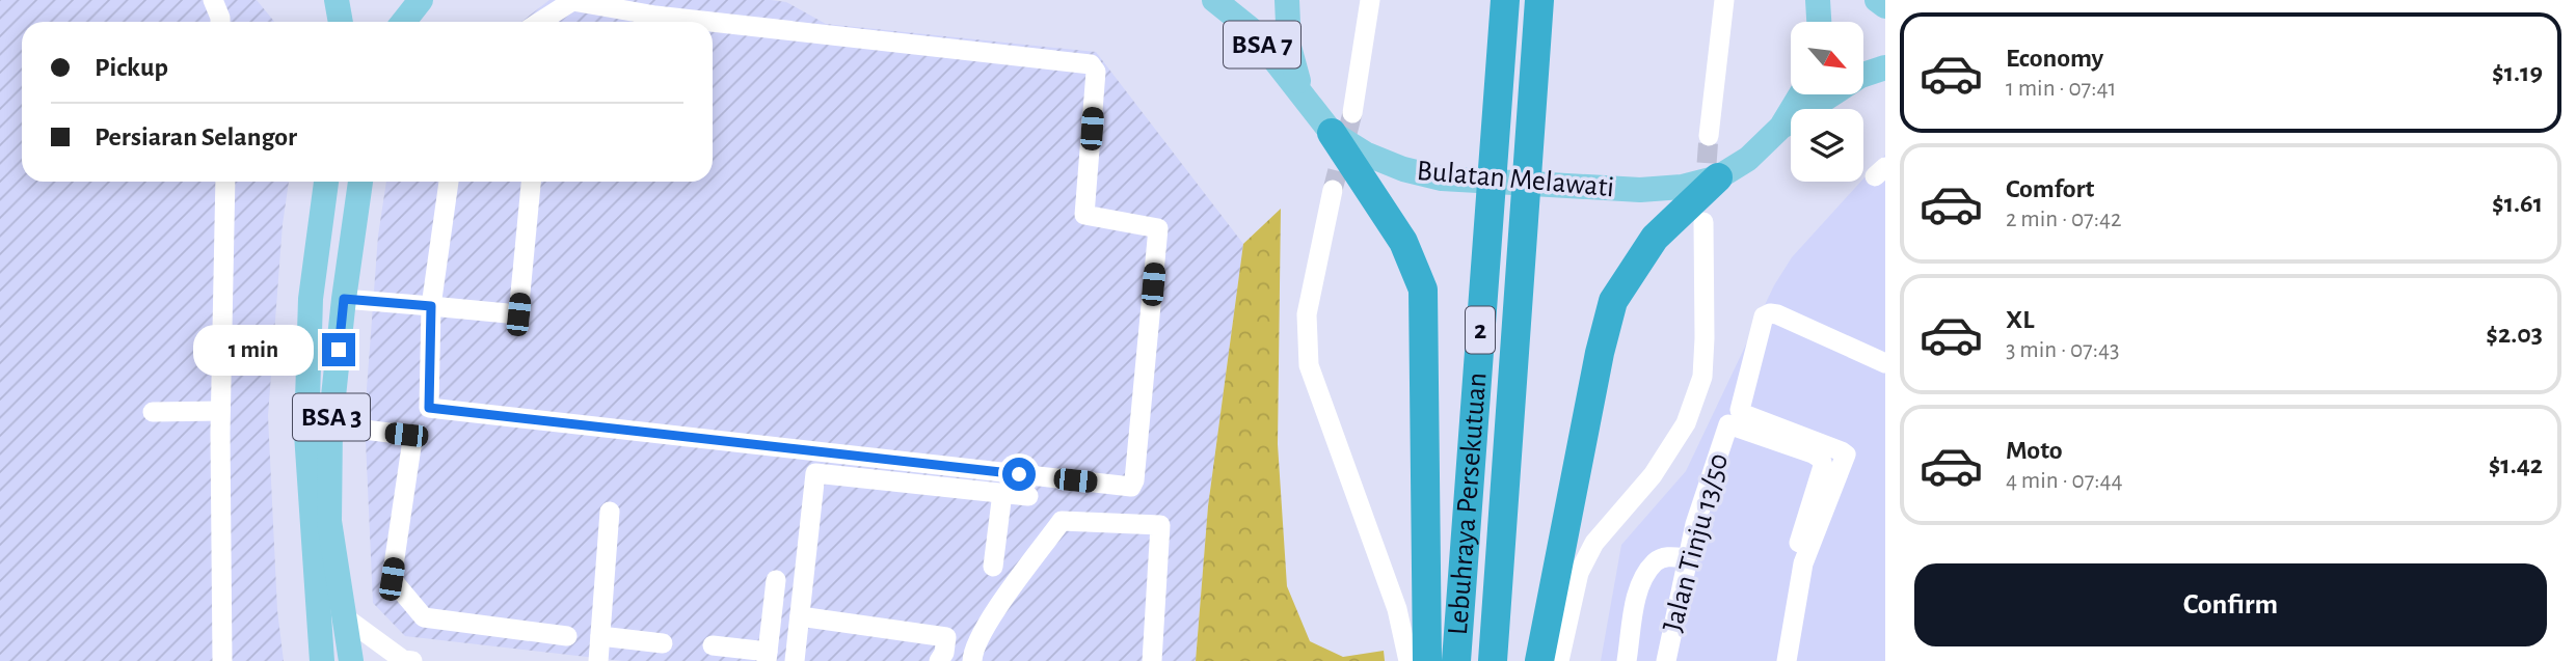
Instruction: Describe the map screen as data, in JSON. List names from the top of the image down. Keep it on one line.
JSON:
{"streets":{"highway":["2","Lebuhraya Persekutuan"],"main road":["BSA 7","Bulatan Melawati","BSA 3"],"street":["Jalan Tinju 13/50"]},"crossings":[["BSA 7","Bulatan Melawati"]],"north":"bottom right","page":{"list":[{"name":"Economy","note":"1 min · 07:41","value":"$1.19"},{"name":"Comfort","note":"2 min · 07:42","value":"$1.61"},{"name":"XL","note":"3 min · 07:43","value":"$2.03"},{"name":"Moto","note":"4 min · 07:44","value":"$1.42"}],"banner":["Pickup","Persiaran Selangor"],"bubble":"1 min","buttons":"Confirm"}}
